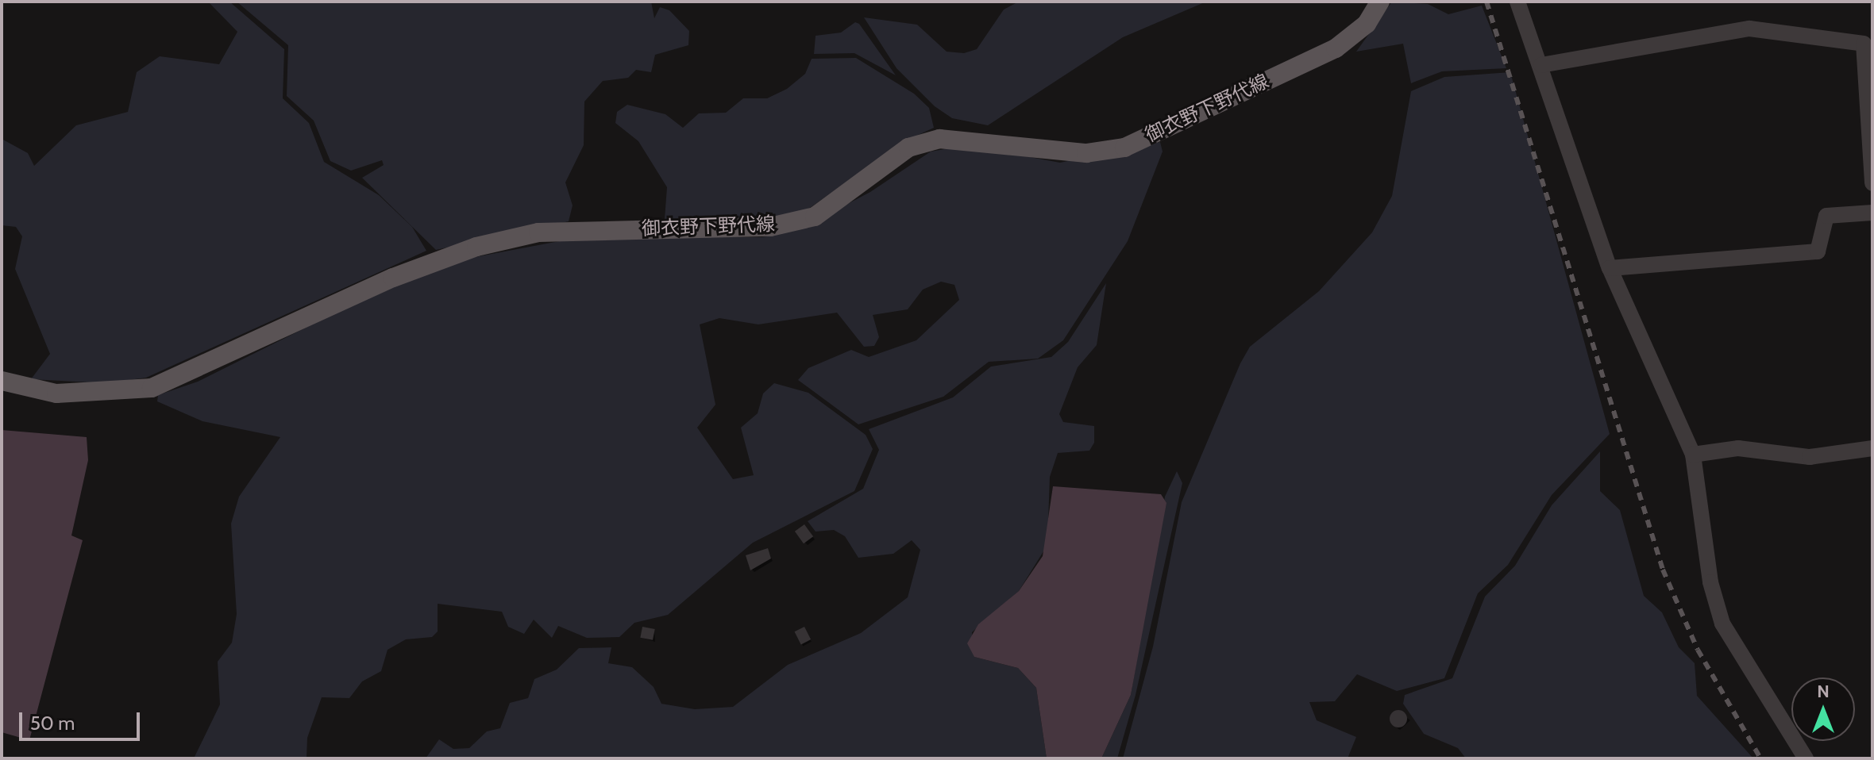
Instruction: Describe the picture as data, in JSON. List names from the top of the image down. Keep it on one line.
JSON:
{"streets":{"main road":["御衣野下野代線"]},"scale_bar":"50 m","north":"top"}
